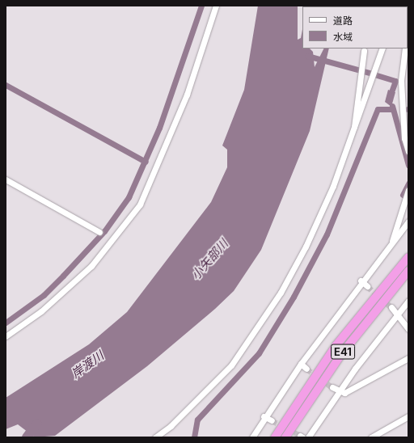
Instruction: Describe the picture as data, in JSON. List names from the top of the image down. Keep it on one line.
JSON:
{"streets":{"highway":["E41"]},"water":["小矢部川","岸渡川"],"legend":["道路","水域"]}
